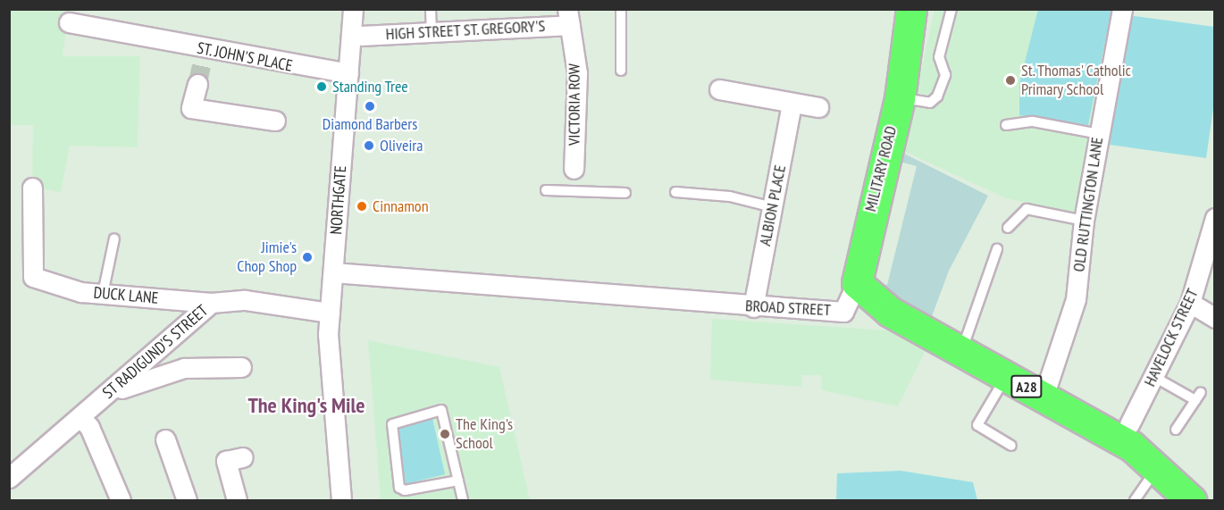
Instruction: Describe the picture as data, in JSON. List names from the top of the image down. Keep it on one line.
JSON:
{"streets":{"highway":["MILITARY ROAD","A28"],"street":["HIGH STREET ST. GREGORY'S","ST. JOHN'S PLACE","VICTORIA ROW","NORTHGATE","OLD RUTTINGTON LANE","ALBION PLACE","DUCK LANE","BROAD STREET","HAVELOCK STREET","ST RADIGUND'S STREET"]},"crossings":[["HIGH STREET ST. GREGORY'S","VICTORIA ROW"],["ST. JOHN'S PLACE","NORTHGATE"],["MILITARY ROAD","BROAD STREET"],["MILITARY ROAD","A28"],["NORTHGATE","BROAD STREET"],["NORTHGATE","ST RADIGUND'S STREET"],["OLD RUTTINGTON LANE","A28"],["ALBION PLACE","BROAD STREET"],["DUCK LANE","ST RADIGUND'S STREET"],["BROAD STREET","A28"]],"districts":["The King's Mile"],"places":["St. Thomas' Catholic Primary School","Standing Tree","Diamond Barbers","Oliveira","Cinnamon","Jimie's Chop Shop","The King's School"]}
